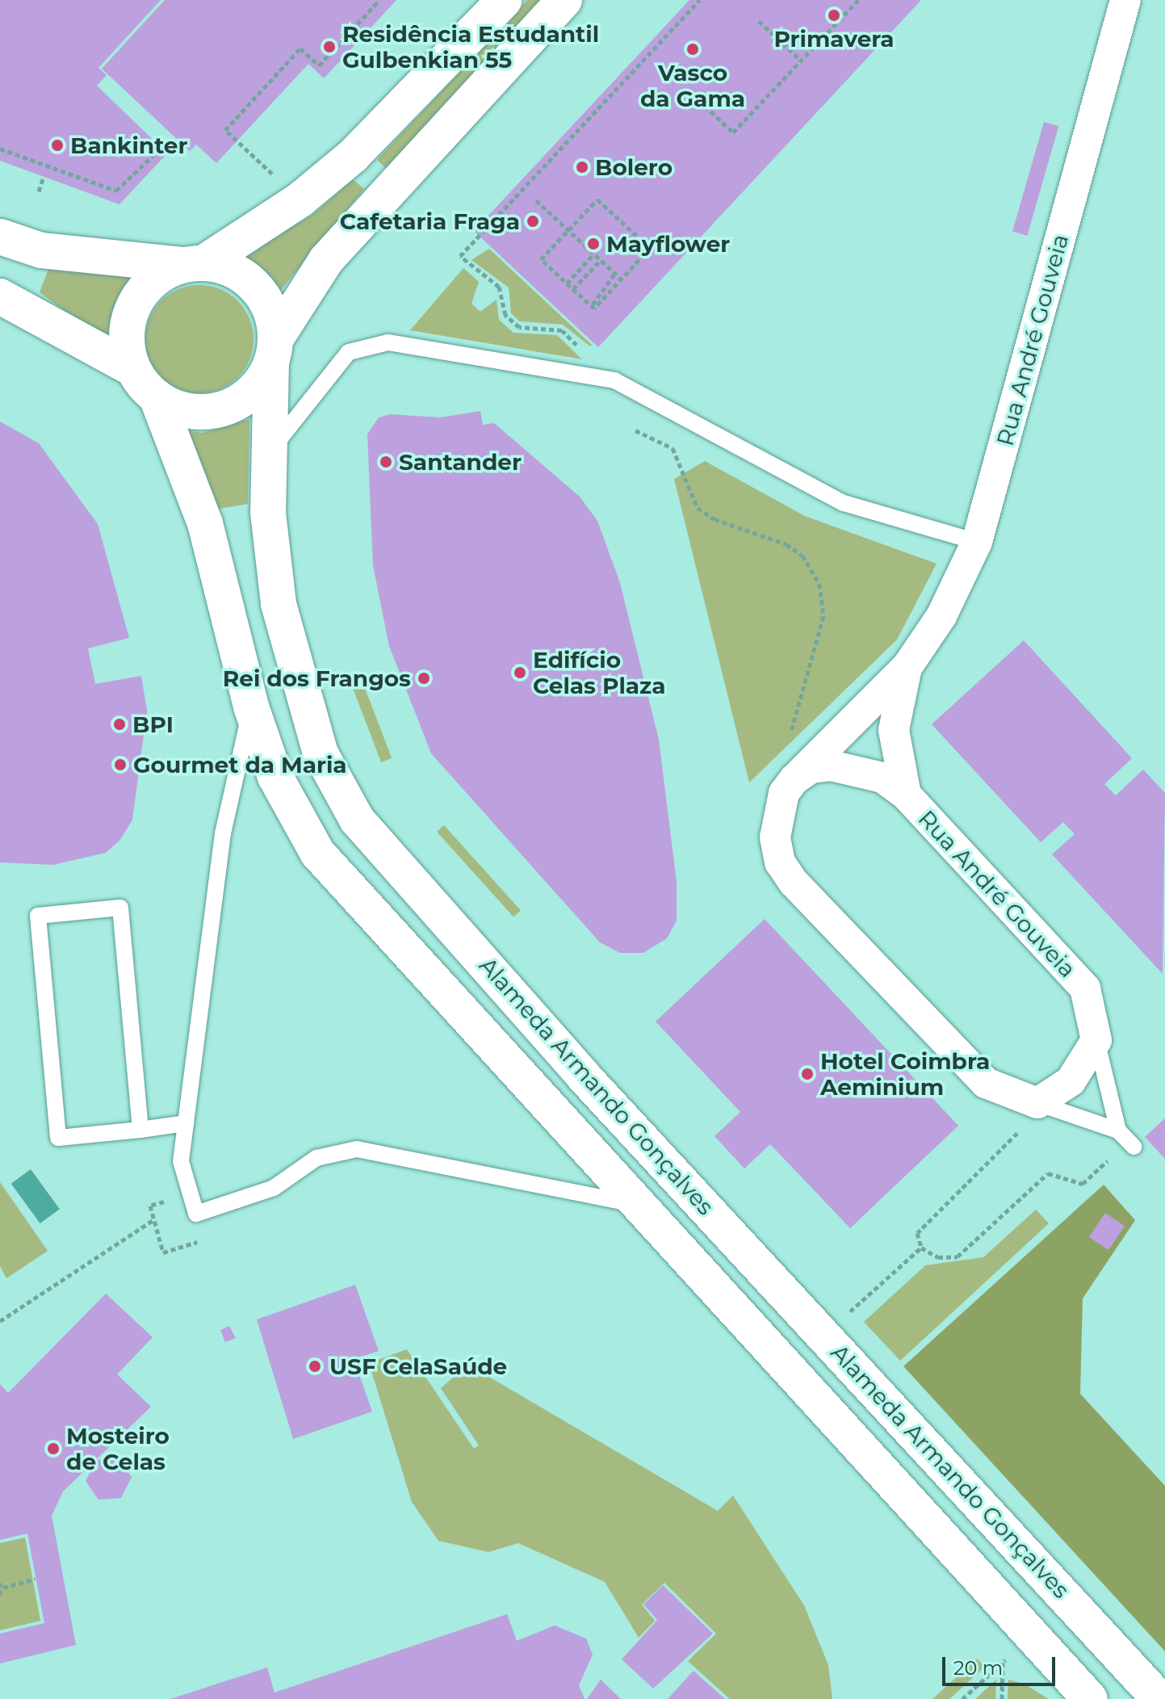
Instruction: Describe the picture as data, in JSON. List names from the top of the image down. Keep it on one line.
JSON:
{"streets":{"main road":["Alameda Armando Gonçalves"],"street":["Rua André Gouveia"]},"places":["Primavera","Residência Estudantil Gulbenkian 55","Vasco da Gama","Bankinter","Bolero","Cafetaria Fraga","Mayflower","Santander","Edifício Celas Plaza","Rei dos Frangos","BPI","Gourmet da Maria","Hotel Coimbra Aeminium","USF CelaSaúde","Mosteiro de Celas"],"scale_bar":"20 m"}
